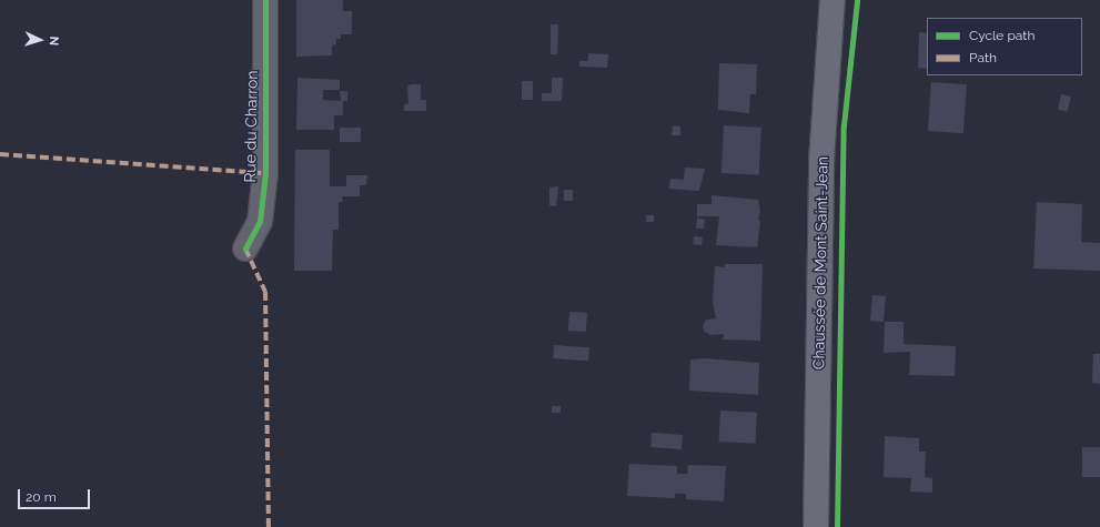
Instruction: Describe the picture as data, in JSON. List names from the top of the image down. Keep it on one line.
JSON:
{"streets":{"main road":["Chaussée de Mont Saint-Jean"],"street":["Rue du Charron"]},"legend":["Cycle path","Path"],"scale_bar":"20 m","north":"right"}
